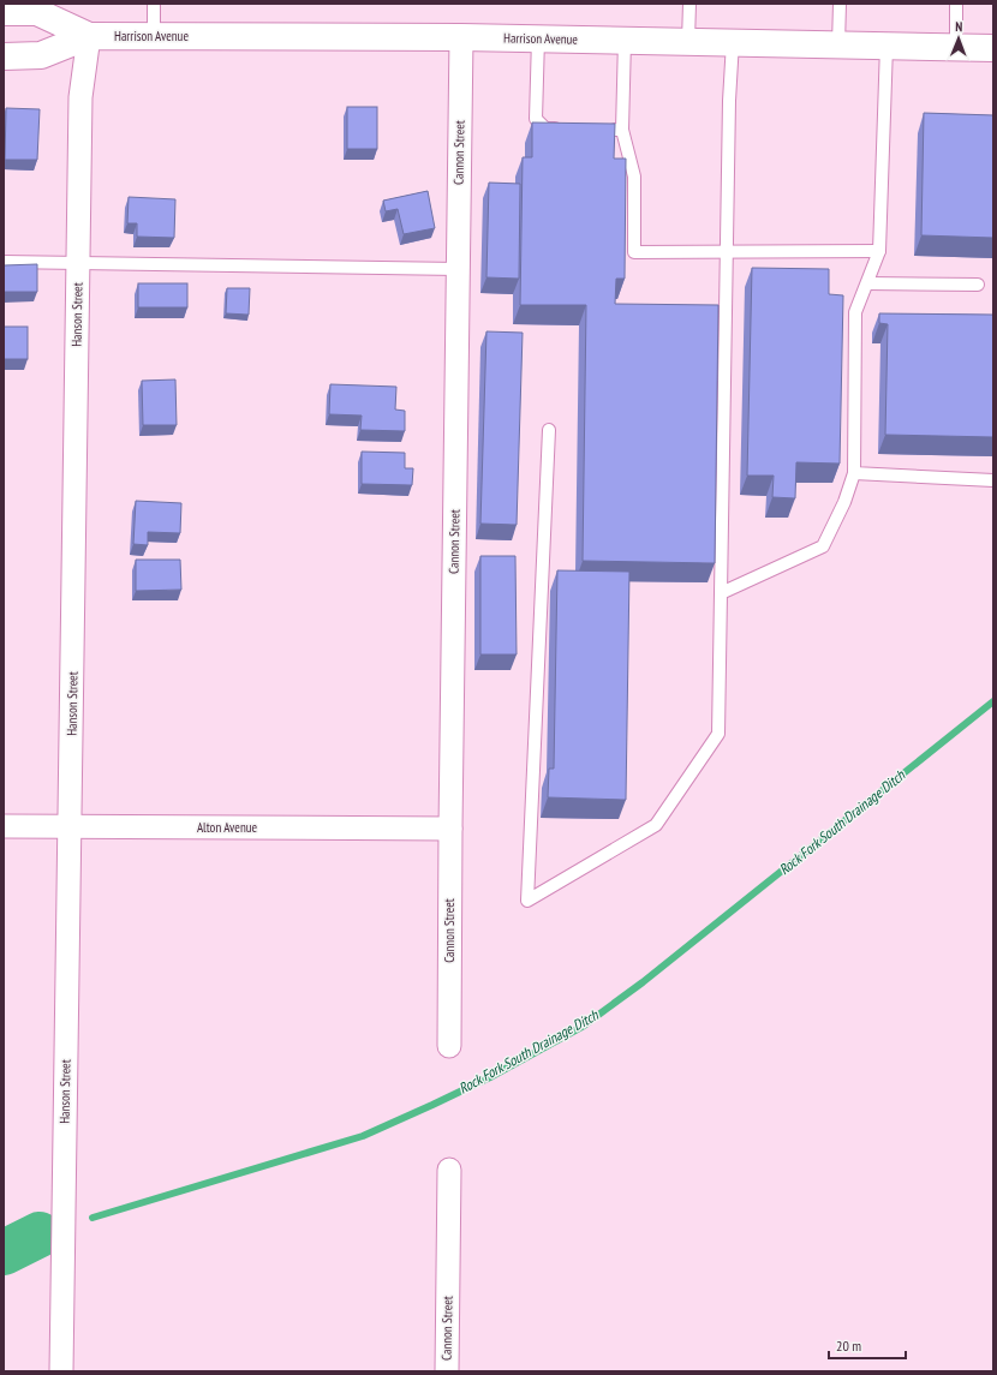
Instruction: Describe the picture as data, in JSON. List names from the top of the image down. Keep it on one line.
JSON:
{"streets":{"main road":["Harrison Avenue"],"street":["Cannon Street","Hanson Street","Alton Avenue"]},"crossings":[["Harrison Avenue","Cannon Street"],["Harrison Avenue","Hanson Street"],["Cannon Street","Alton Avenue"],["Hanson Street","Alton Avenue"]],"water":["Rock Fork South Drainage Ditch"],"scale_bar":"20 m","north":"top"}
